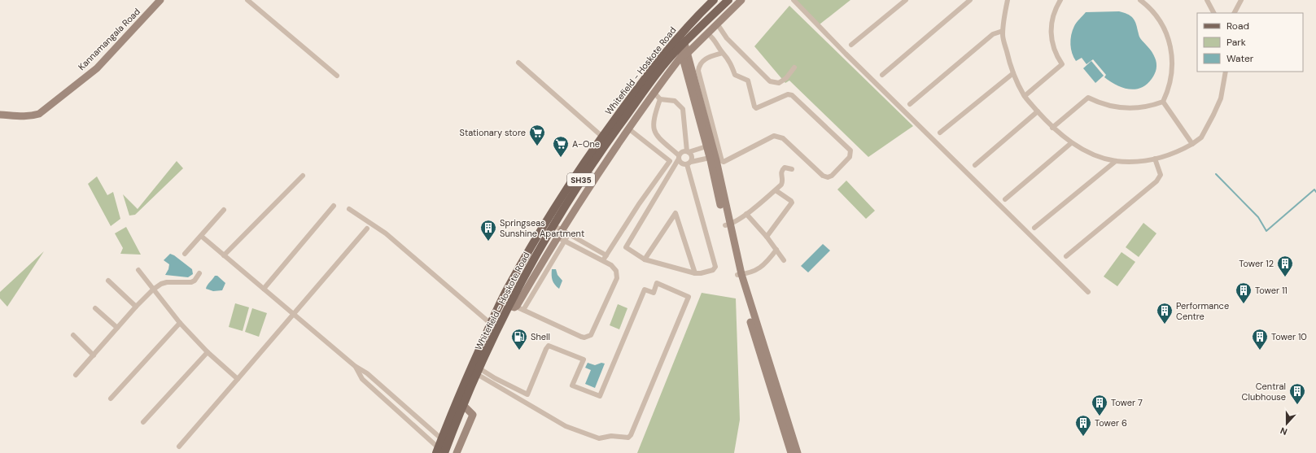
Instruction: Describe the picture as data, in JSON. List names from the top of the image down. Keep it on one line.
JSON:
{"streets":{"main road":["Whitefield - Hoskote Road","SH35"],"street":["Kannamangala Road"]},"places":{"supermarket":["Stationary store","A-One"],"building":["Springseas Sunshine Apartment","Tower 12","Tower 11","Performance Centre","Tower 10","Central Clubhouse","Tower 7","Tower 6"],"fuel station":["Shell"]},"legend":["Road","Park","Water"],"north":"bottom"}
